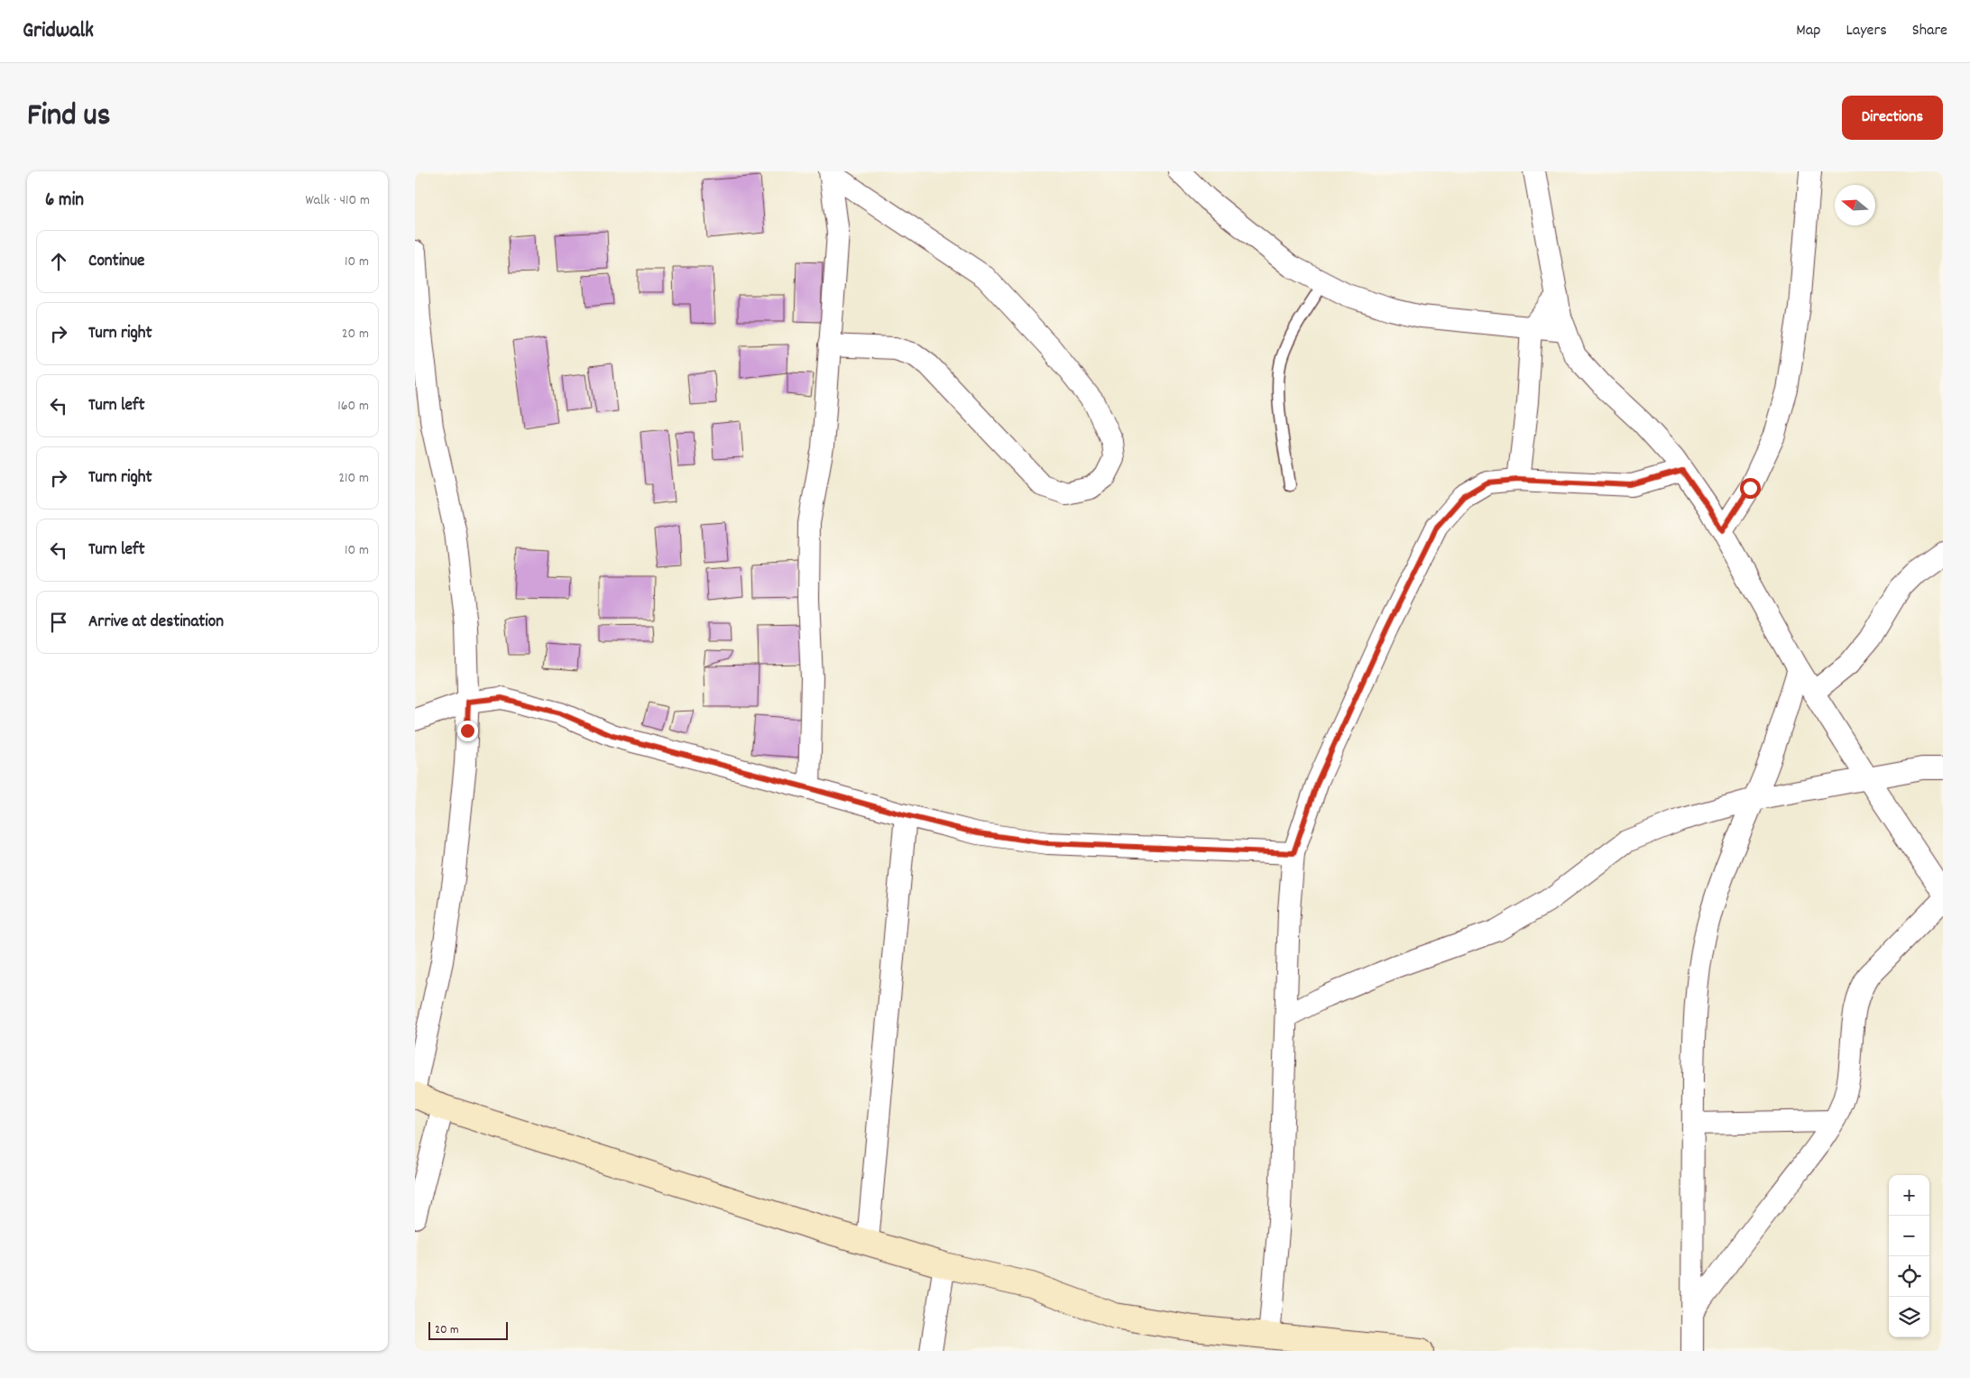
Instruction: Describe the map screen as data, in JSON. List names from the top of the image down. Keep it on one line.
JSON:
{"scale_bar":"20 m","north":"left","page":{"header":"Gridwalk","nav":["Map","Layers","Share"],"title":"Find us","buttons":"Directions","heading":["6 min","Walk · 410 m"],"list":[["Continue","10 m"],["Turn right","20 m"],["Turn left","160 m"],["Turn right","210 m"],["Turn left","10 m"],"Arrive at destination"],"map_buttons":["+","−"],"scale":"20 m"}}
